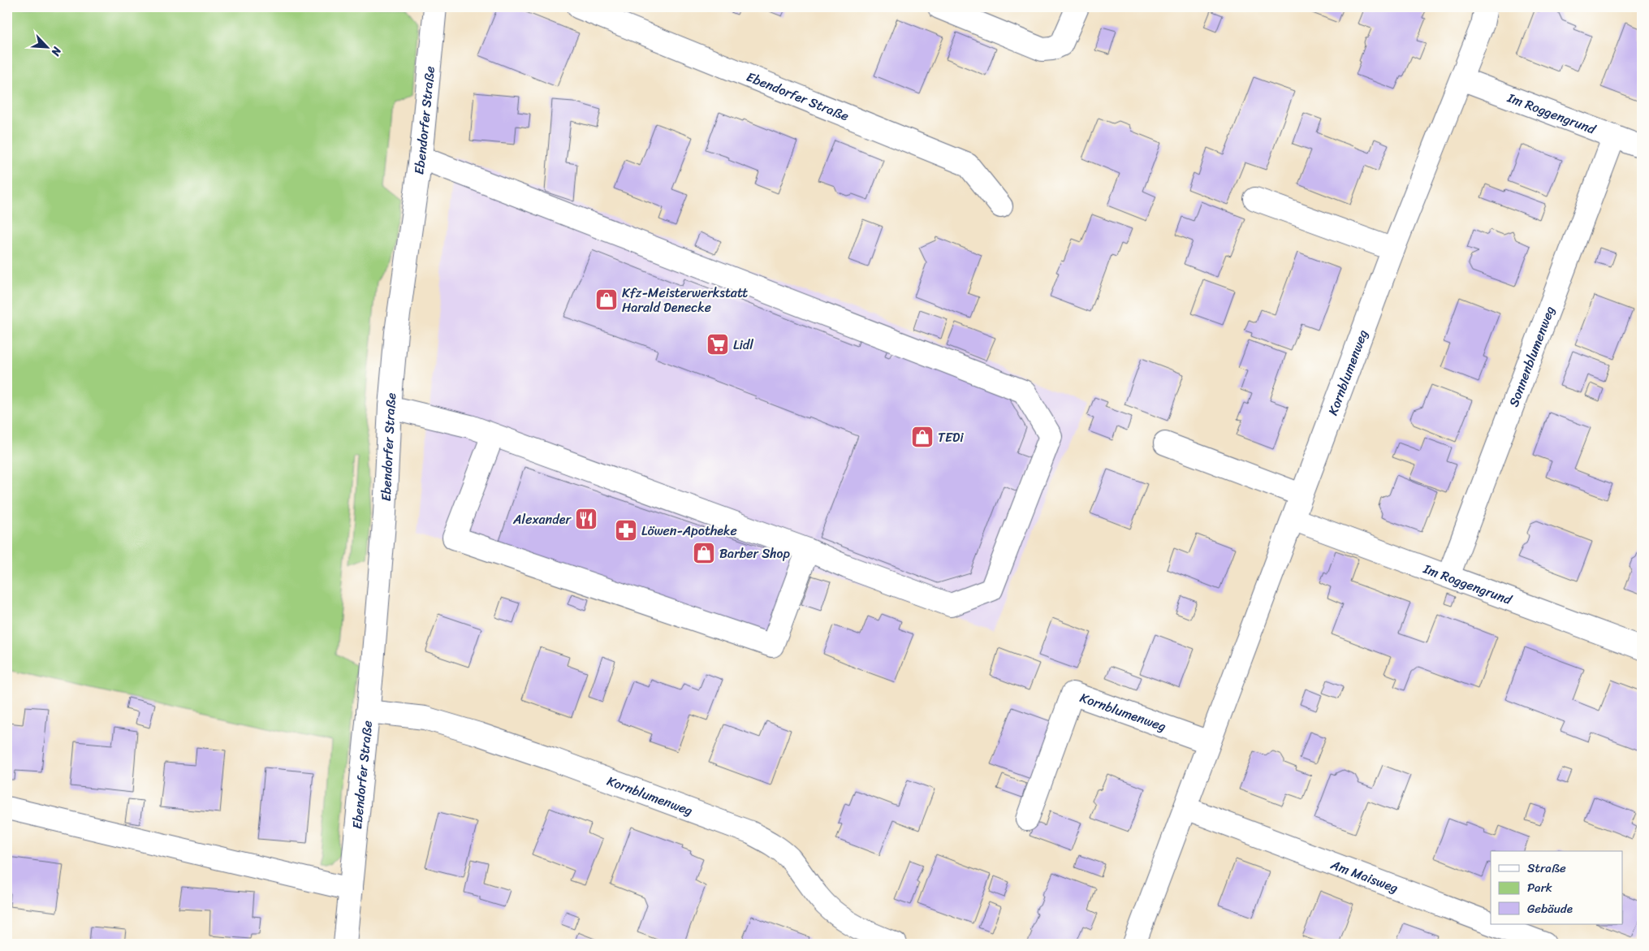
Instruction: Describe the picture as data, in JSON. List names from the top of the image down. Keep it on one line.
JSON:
{"streets":{"street":["Ebendorfer Straße","Im Roggengrund","Sonnenblumenweg","Kornblumenweg","Am Maisweg"]},"crossings":[["Ebendorfer Straße","Kornblumenweg"],["Im Roggengrund","Sonnenblumenweg"],["Im Roggengrund","Kornblumenweg"],["Kornblumenweg","Am Maisweg"]],"places":{"shop":["Kfz-Meisterwerkstatt Harald Denecke","TEDi","Barber Shop"],"supermarket":["Lidl"],"restaurant":["Alexander"],"pharmacy":["Löwen-Apotheke"]},"legend":["Straße","Park","Gebäude"],"north":"bottom right"}
